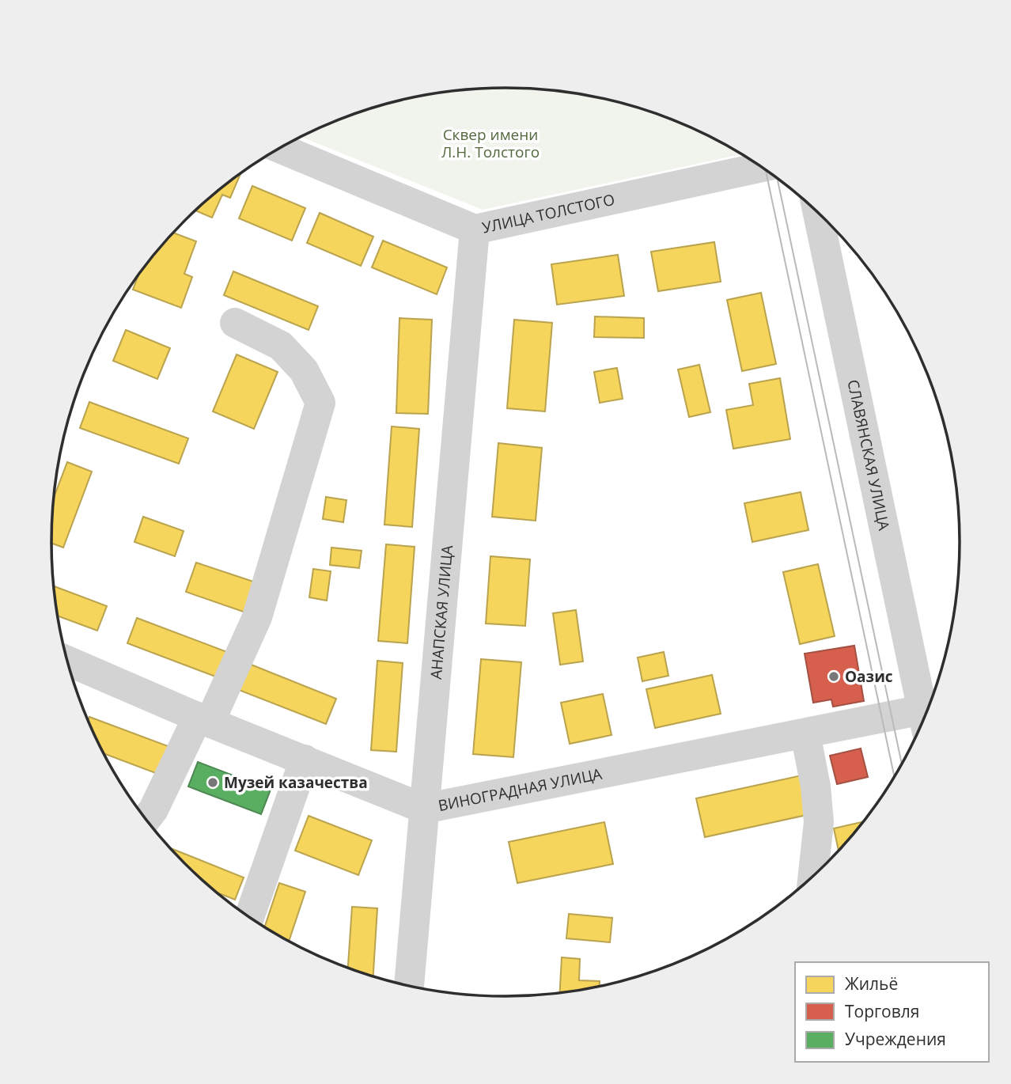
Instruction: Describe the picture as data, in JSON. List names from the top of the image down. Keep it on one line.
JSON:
{"streets":{"street":["УЛИЦА ТОЛСТОГО","СЛАВЯНСКАЯ УЛИЦА","АНАПСКАЯ УЛИЦА","ВИНОГРАДНАЯ УЛИЦА"]},"crossings":[["УЛИЦА ТОЛСТОГО","АНАПСКАЯ УЛИЦА"],["АНАПСКАЯ УЛИЦА","ВИНОГРАДНАЯ УЛИЦА"]],"parks":["Сквер имени Л.Н. Толстого"],"places":["Оазис","Музей казачества"],"legend":["Жильё","Торговля","Учреждения"]}
